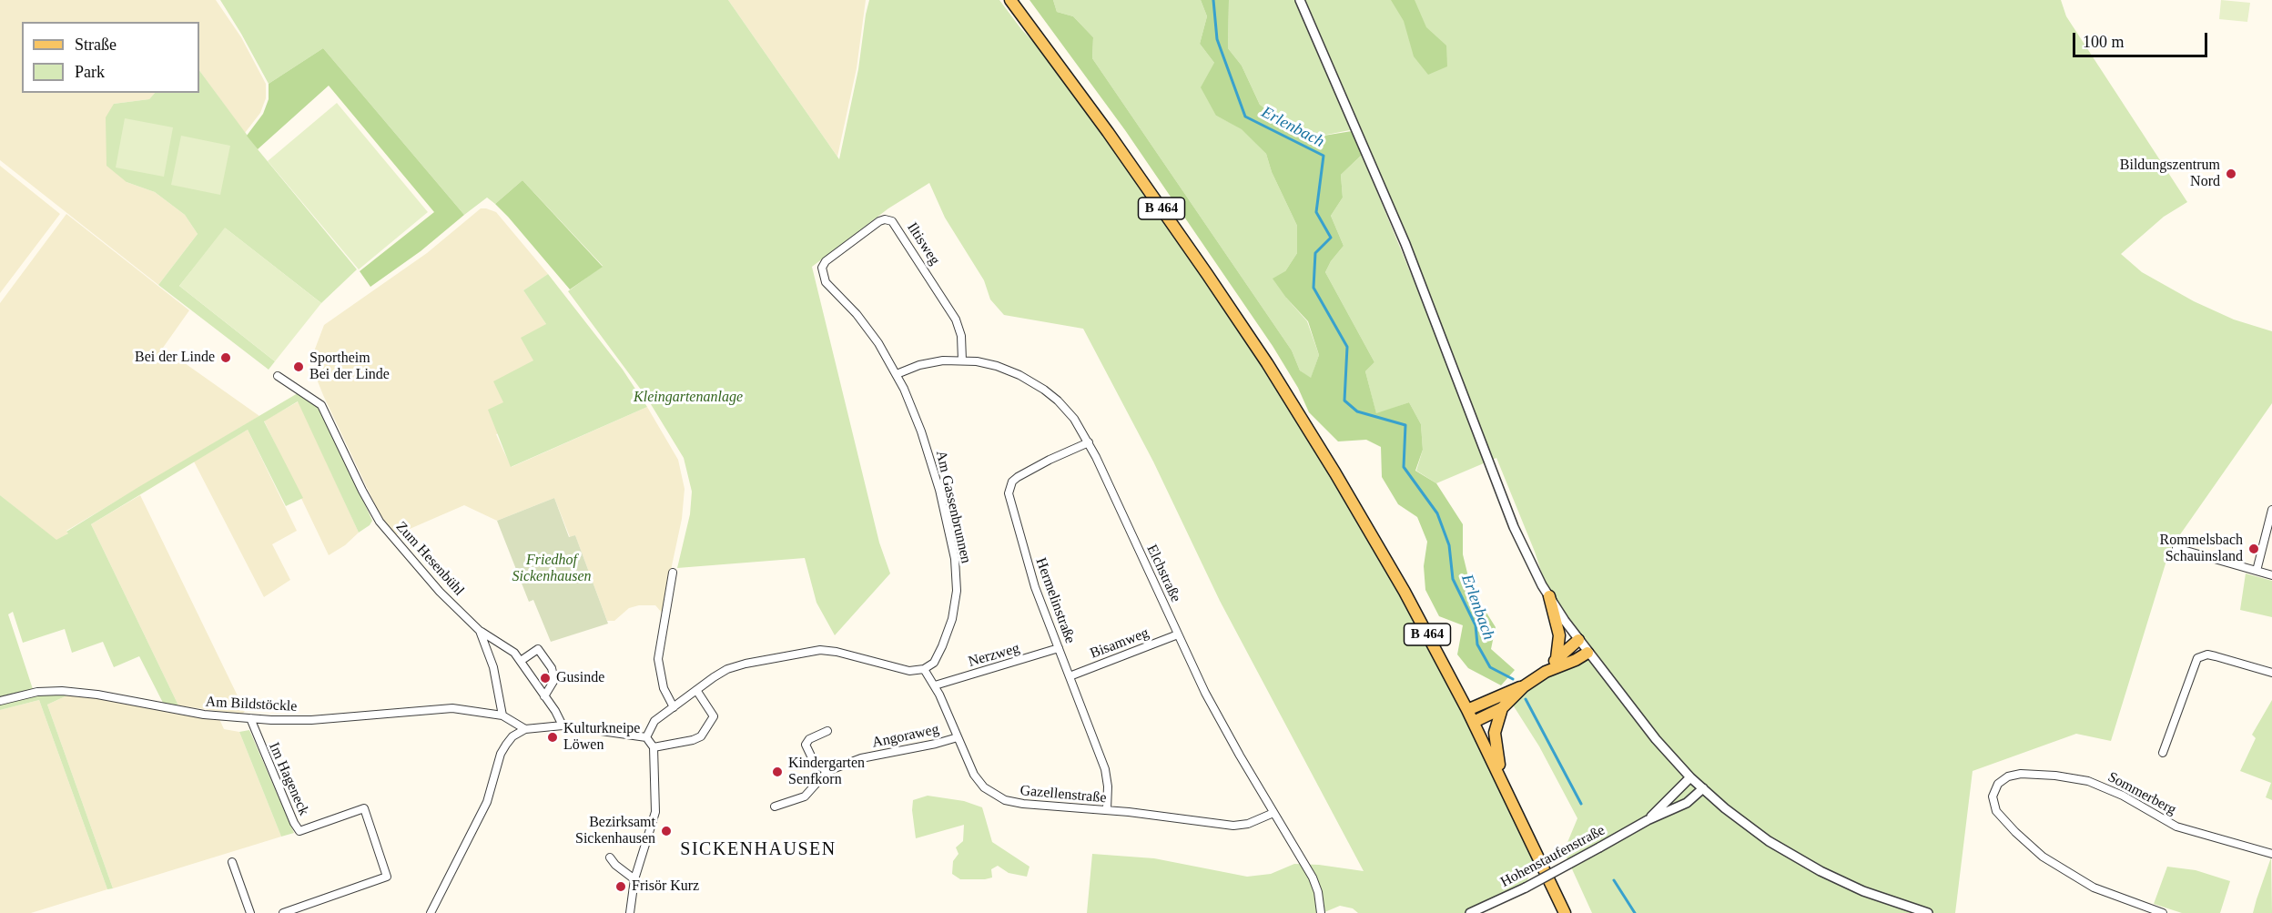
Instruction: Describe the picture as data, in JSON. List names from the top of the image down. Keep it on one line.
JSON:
{"streets":{"main road":["B 464"],"street":["Iltisweg","Am Gassenbrunnen","Zum Hesenbühl","Elchstraße","Hermelinstraße","Bisamweg","Nerzweg","Am Bildstöckle","Angoraweg","Im Hageneck","Sommerberg","Gazellenstraße","Hohenstaufenstraße"]},"crossings":[["Iltisweg","Am Gassenbrunnen"],["Iltisweg","Elchstraße"],["Am Gassenbrunnen","Elchstraße"],["Am Gassenbrunnen","Gazellenstraße"],["Zum Hesenbühl","Am Bildstöckle"],["Elchstraße","Hermelinstraße"],["Elchstraße","Bisamweg"],["Elchstraße","Gazellenstraße"],["Hermelinstraße","Bisamweg"],["Hermelinstraße","Nerzweg"],["Hermelinstraße","Gazellenstraße"],["Nerzweg","Gazellenstraße"],["Am Bildstöckle","Im Hageneck"],["Angoraweg","Gazellenstraße"]],"districts":["SICKENHAUSEN"],"water":["Erlenbach"],"parks":["Kleingartenanlage","Friedhof Sickenhausen"],"places":["Bildungszentrum Nord","Bei der Linde","Sportheim Bei der Linde","Rommelsbach Schauinsland","Gusinde","Kulturkneipe Löwen","Kindergarten Senfkorn","Bezirksamt Sickenhausen","Frisör Kurz"],"legend":["Straße","Park"],"scale_bar":"100 m"}
